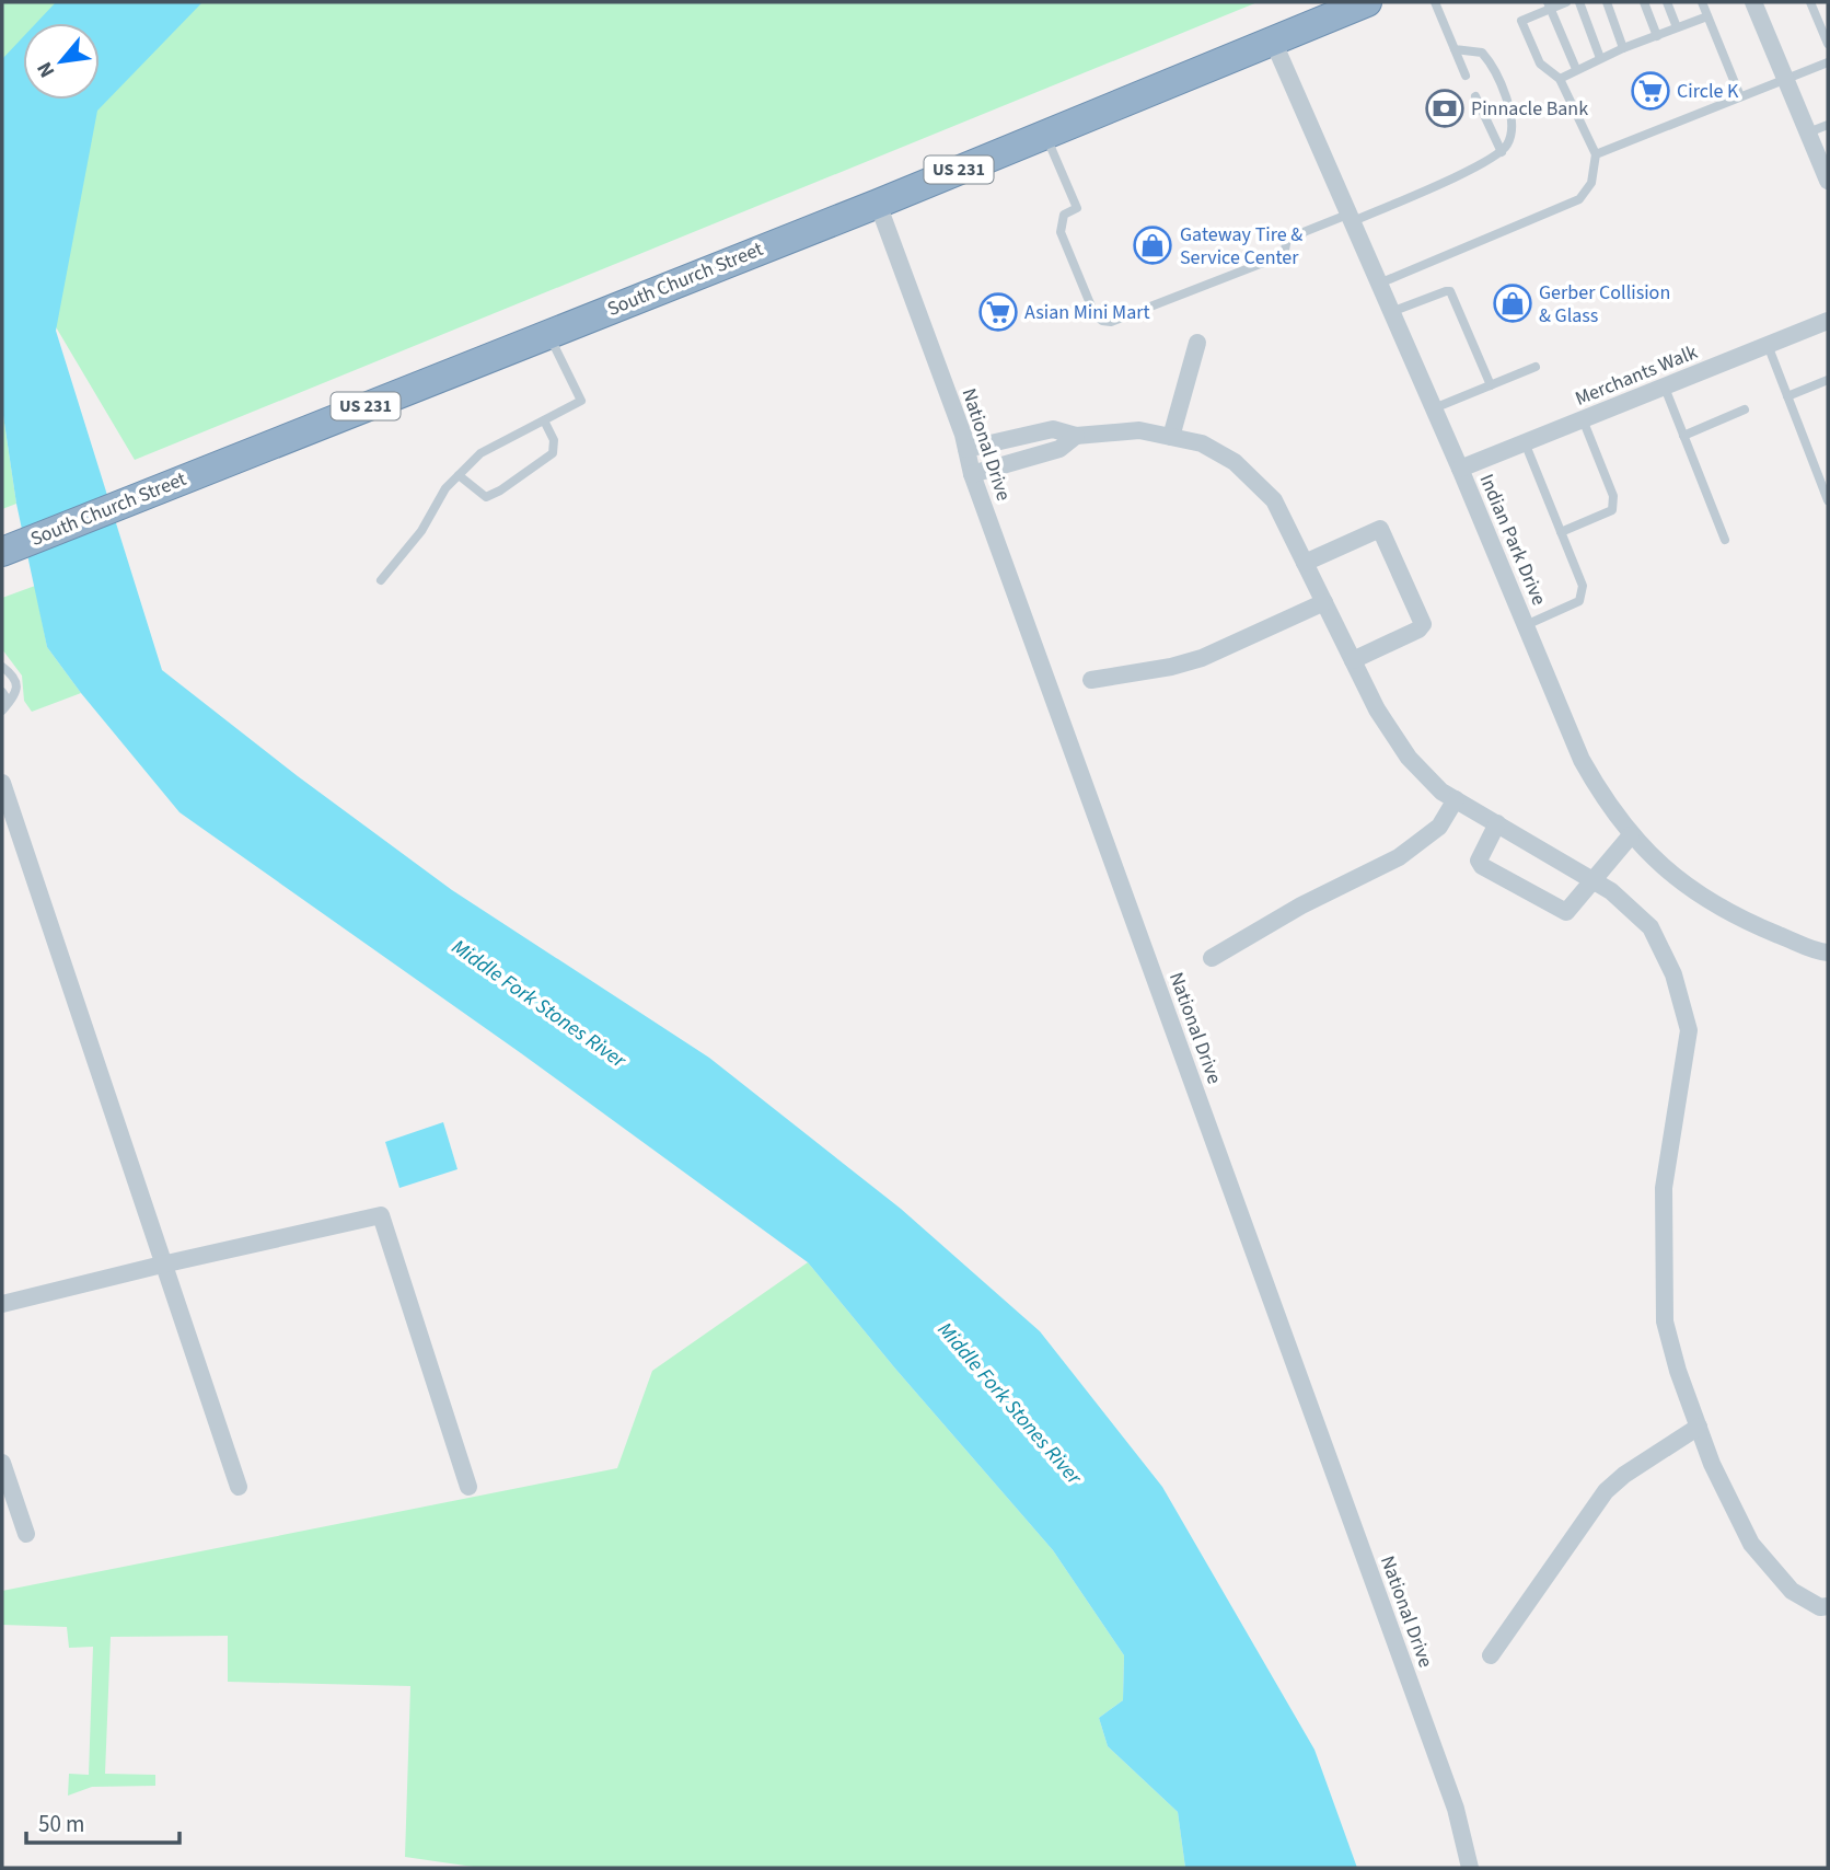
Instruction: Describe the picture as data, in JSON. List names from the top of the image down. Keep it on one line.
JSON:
{"streets":{"highway":["US 231","South Church Street"],"street":["Merchants Walk","National Drive","Indian Park Drive"]},"crossings":[["South Church Street","National Drive"],["South Church Street","Indian Park Drive"],["Merchants Walk","Indian Park Drive"]],"water":["Middle Fork Stones River"],"places":{"supermarket":["Circle K","Asian Mini Mart"],"bank":["Pinnacle Bank"],"shop":["Gateway Tire & Service Center","Gerber Collision & Glass"]},"scale_bar":"50 m","north":"bottom left"}
